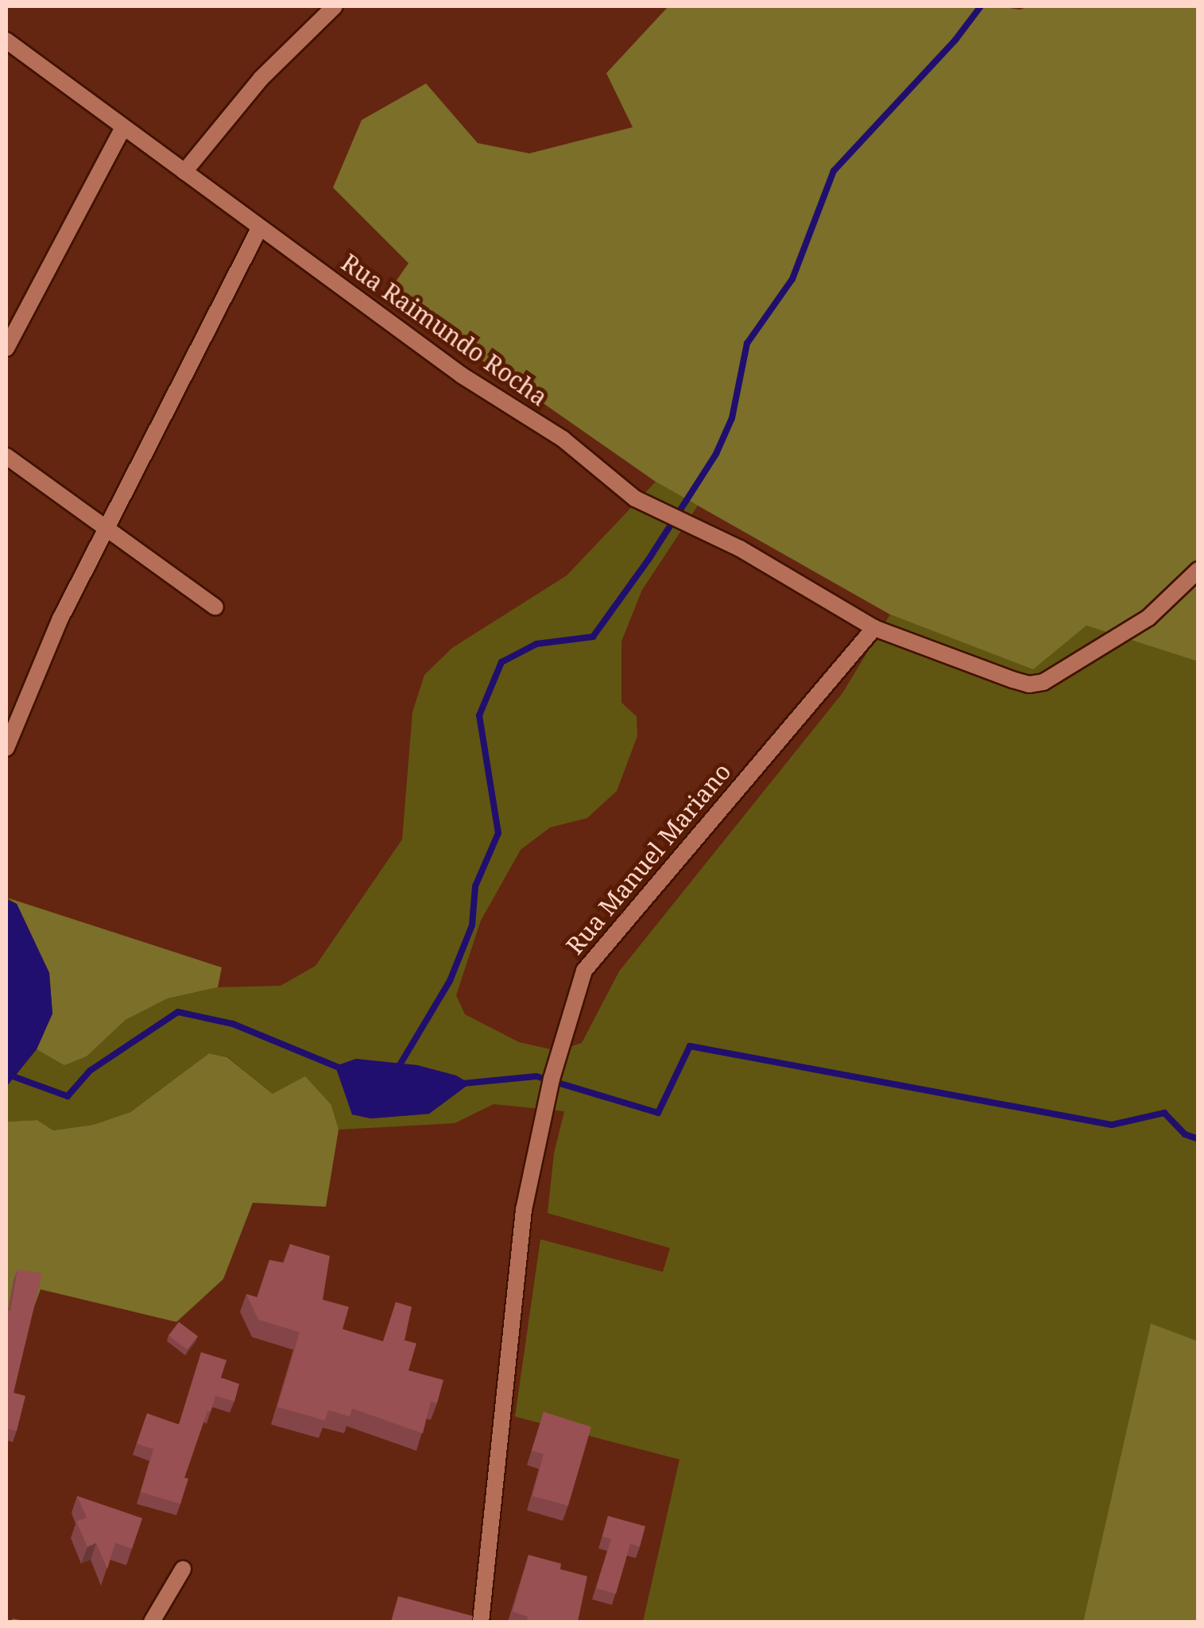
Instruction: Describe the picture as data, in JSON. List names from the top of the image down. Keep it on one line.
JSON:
{"streets":{"street":["Rua Raimundo Rocha","Rua Manuel Mariano"]},"crossings":[["Rua Raimundo Rocha","Rua Manuel Mariano"]]}
